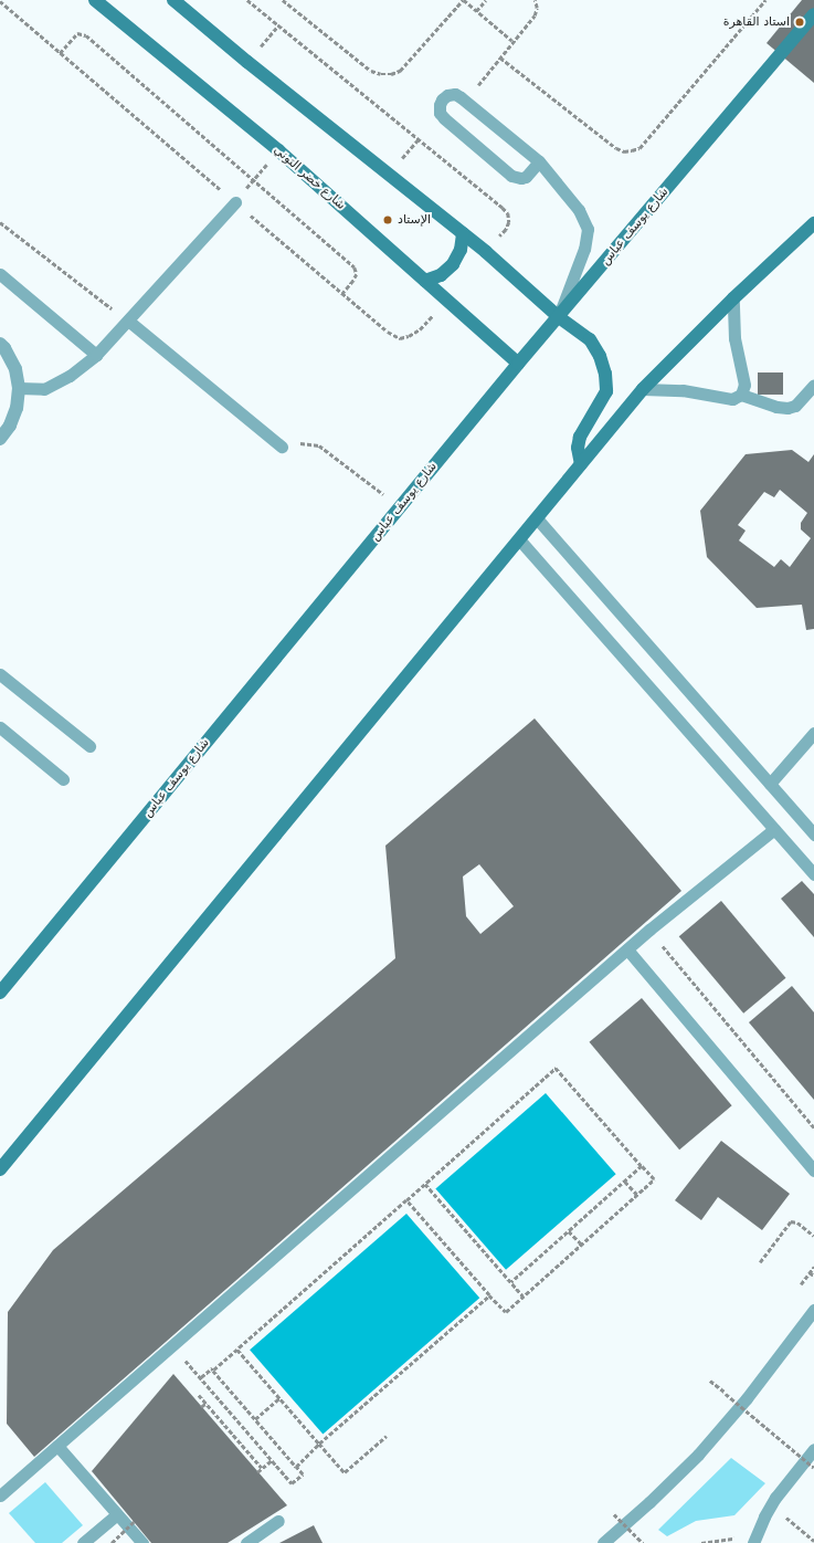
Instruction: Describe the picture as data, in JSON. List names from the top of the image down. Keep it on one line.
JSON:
{"streets":{"main road":["شارع خضر التوني","شارع يوسف عباس"]},"crossings":[["شارع خضر التوني","شارع يوسف عباس"]],"places":["استاد القاهرة","الإستاد"]}
